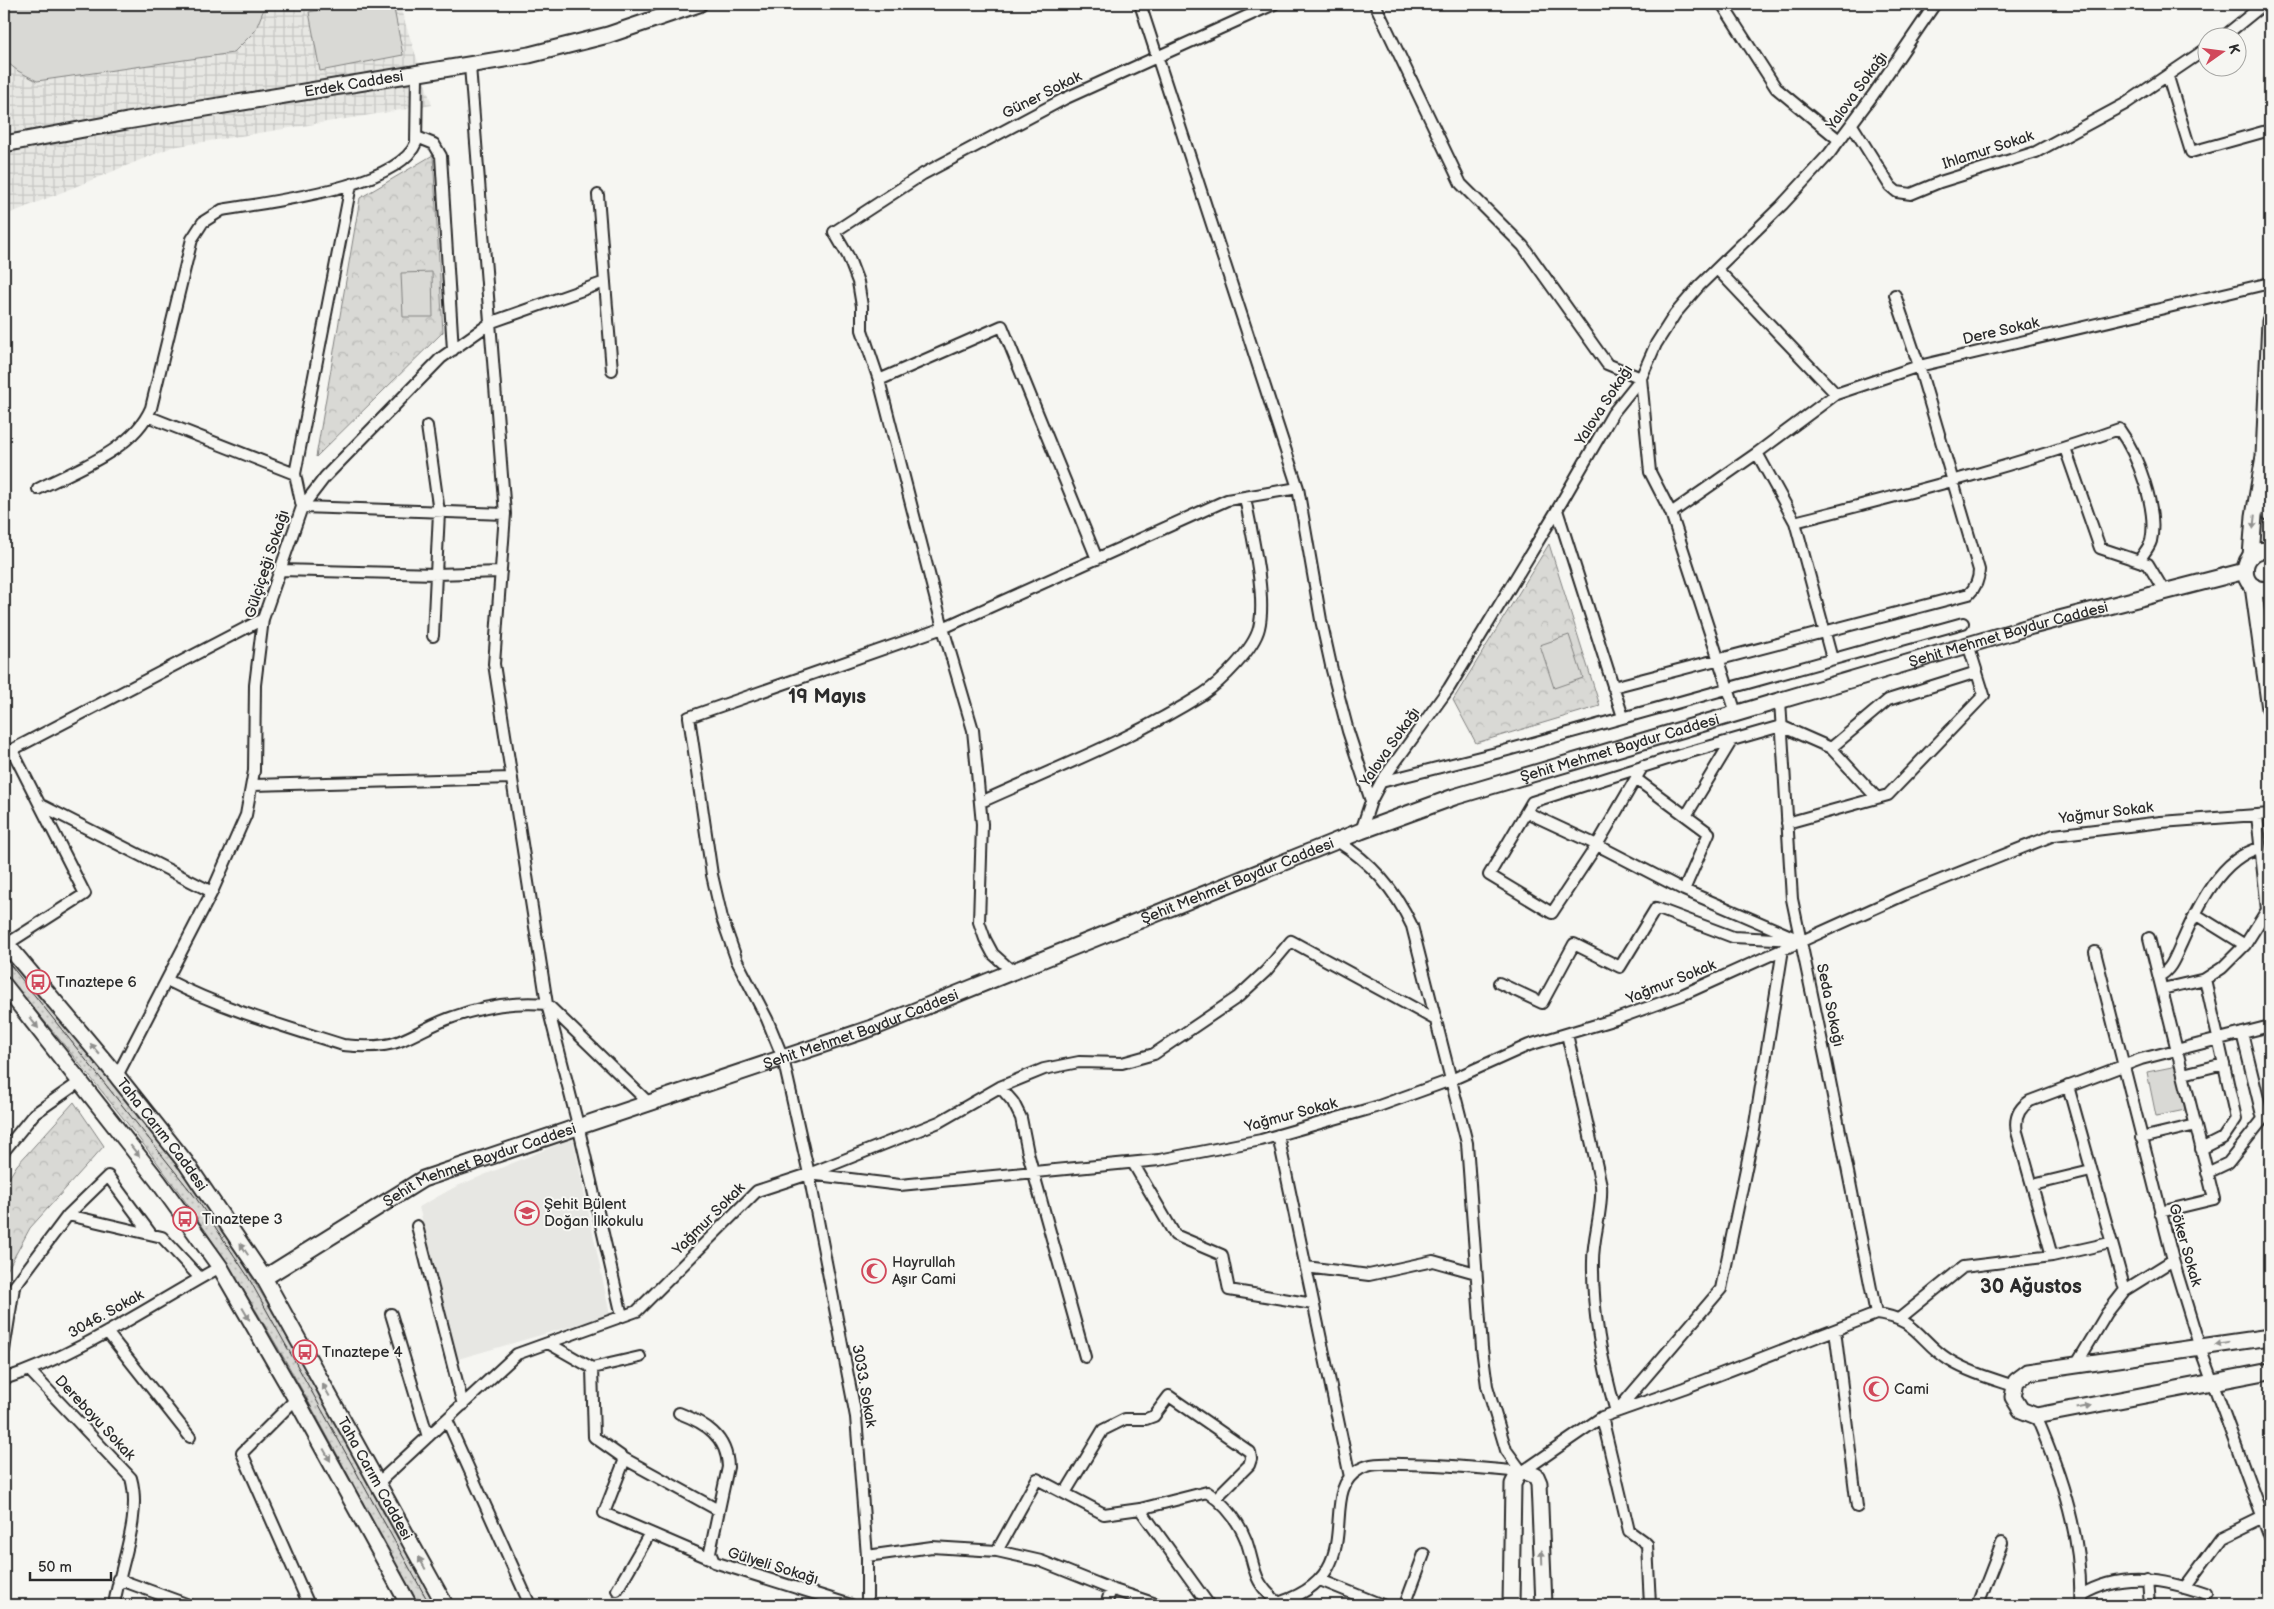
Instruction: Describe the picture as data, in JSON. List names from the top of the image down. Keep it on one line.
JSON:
{"streets":{"street":["Erdek Caddesi","Yalova Sokağı","Güner Sokak","Ihlamur Sokak","Dere Sokak","Gülçiçeği Sokağı","Şehit Mehmet Baydur Caddesi","Yağmur Sokak","Seda Sokağı","Taha Carım Caddesi","Göker Sokak","3046. Sokak","3033. Sokak","Dereboyu Sokak","Gülyeli Sokağı"]},"crossings":[["Yalova Sokağı","Ihlamur Sokak"],["Yalova Sokağı","Şehit Mehmet Baydur Caddesi"],["Gülçiçeği Sokağı","Taha Carım Caddesi"],["Şehit Mehmet Baydur Caddesi","Seda Sokağı"],["Şehit Mehmet Baydur Caddesi","Taha Carım Caddesi"],["Şehit Mehmet Baydur Caddesi","3033. Sokak"],["Yağmur Sokak","Seda Sokağı"],["Yağmur Sokak","Taha Carım Caddesi"],["Yağmur Sokak","3033. Sokak"],["Taha Carım Caddesi","3046. Sokak"],["3046. Sokak","Dereboyu Sokak"]],"districts":["19 Mayıs","30 Ağustos"],"places":{"bus stop":["Tınaztepe 6","Tınaztepe 3","Tınaztepe 4"],"school or university":["Şehit Bülent Doğan İlkokulu"],"mosque":["Hayrullah Aşır Cami","Cami"]},"scale_bar":"50 m","north":"right"}
